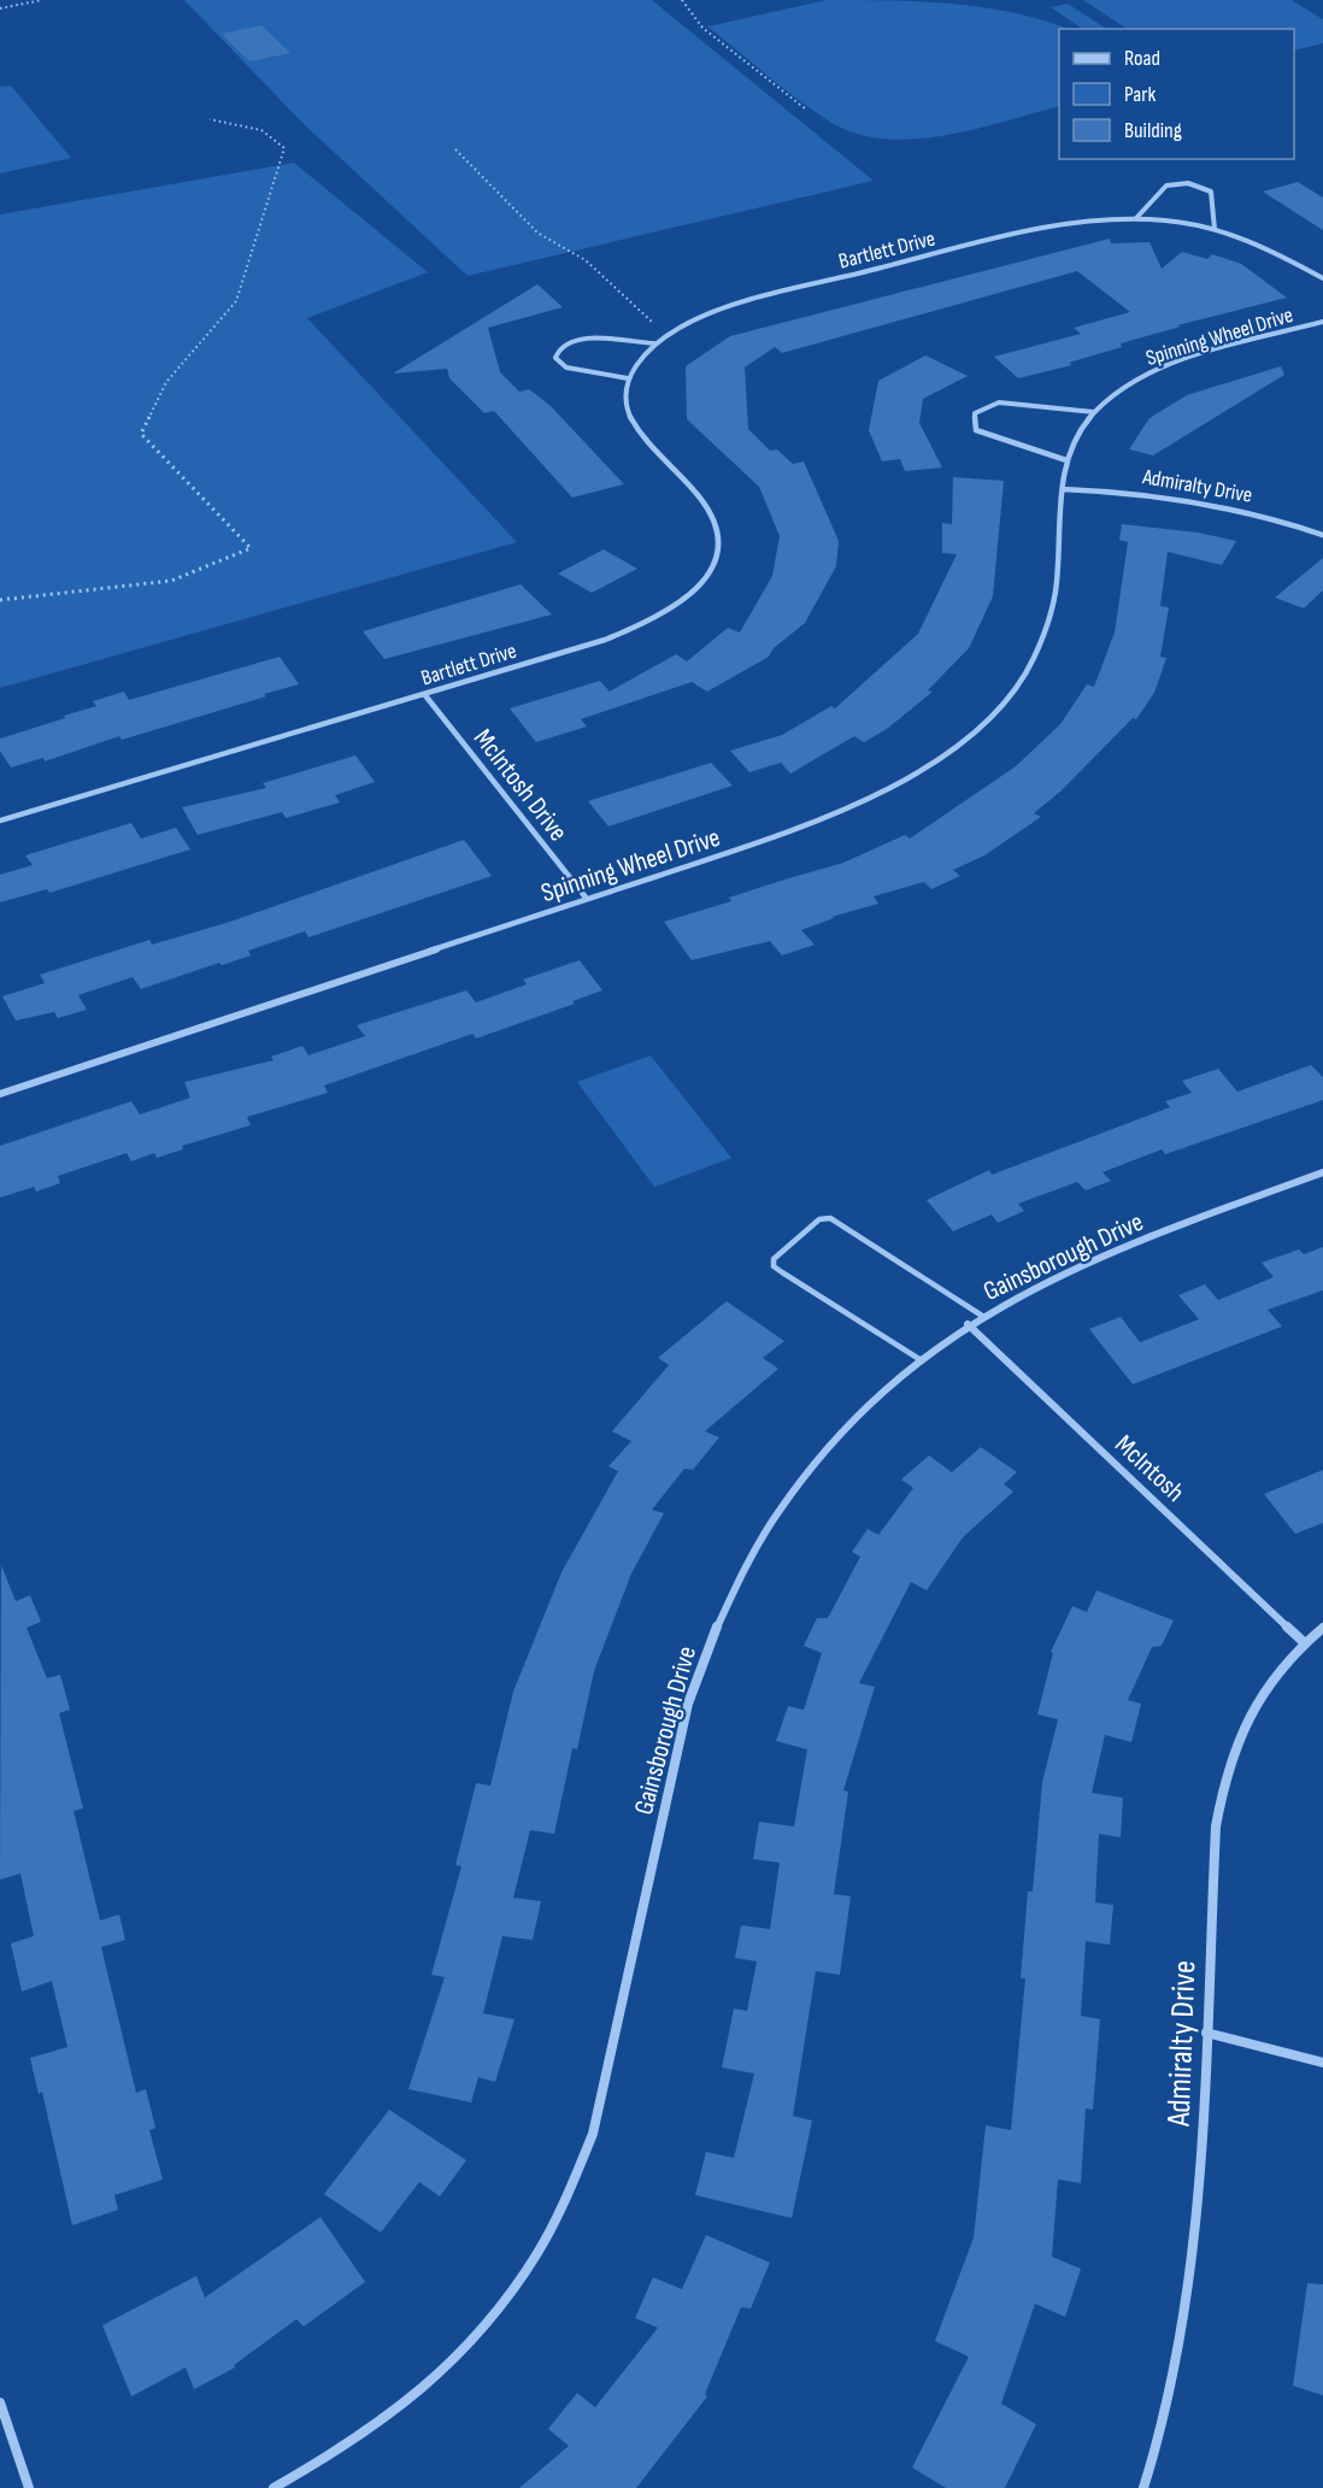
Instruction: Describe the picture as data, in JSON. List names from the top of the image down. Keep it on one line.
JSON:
{"streets":{"street":["Bartlett Drive","Spinning Wheel Drive","Admiralty Drive","McIntosh Drive","Gainsborough Drive","McIntosh"]},"crossings":[["Bartlett Drive","McIntosh Drive"],["Spinning Wheel Drive","Admiralty Drive"],["Spinning Wheel Drive","McIntosh Drive"],["Admiralty Drive","McIntosh"],["Gainsborough Drive","McIntosh"]],"legend":["Road","Park","Building"]}
